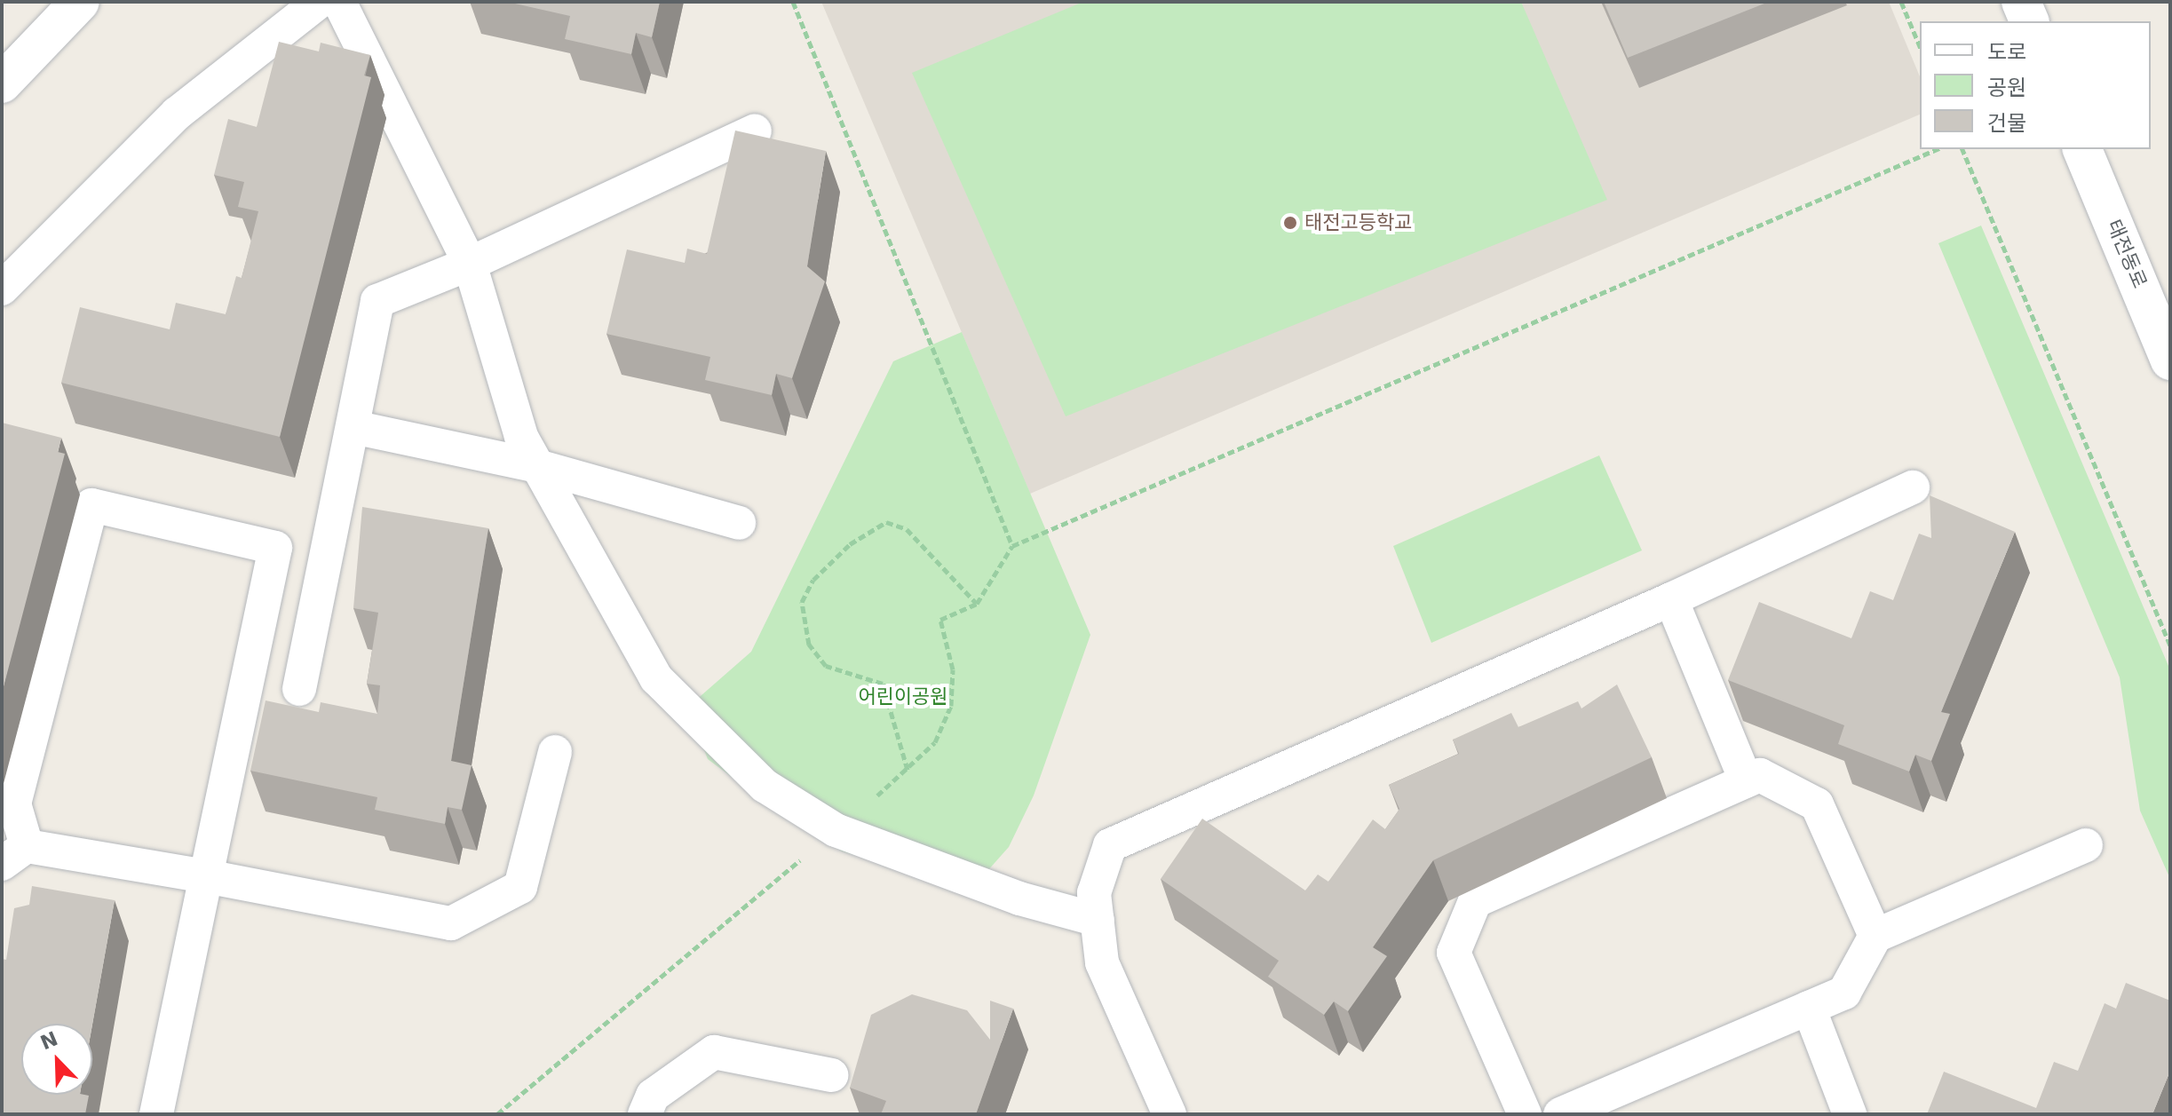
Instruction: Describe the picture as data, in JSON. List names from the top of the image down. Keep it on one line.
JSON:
{"streets":{"street":["태전동로"]},"parks":["어린이공원"],"places":["태전고등학교"],"legend":["도로","공원","건물"],"north":"top left"}
